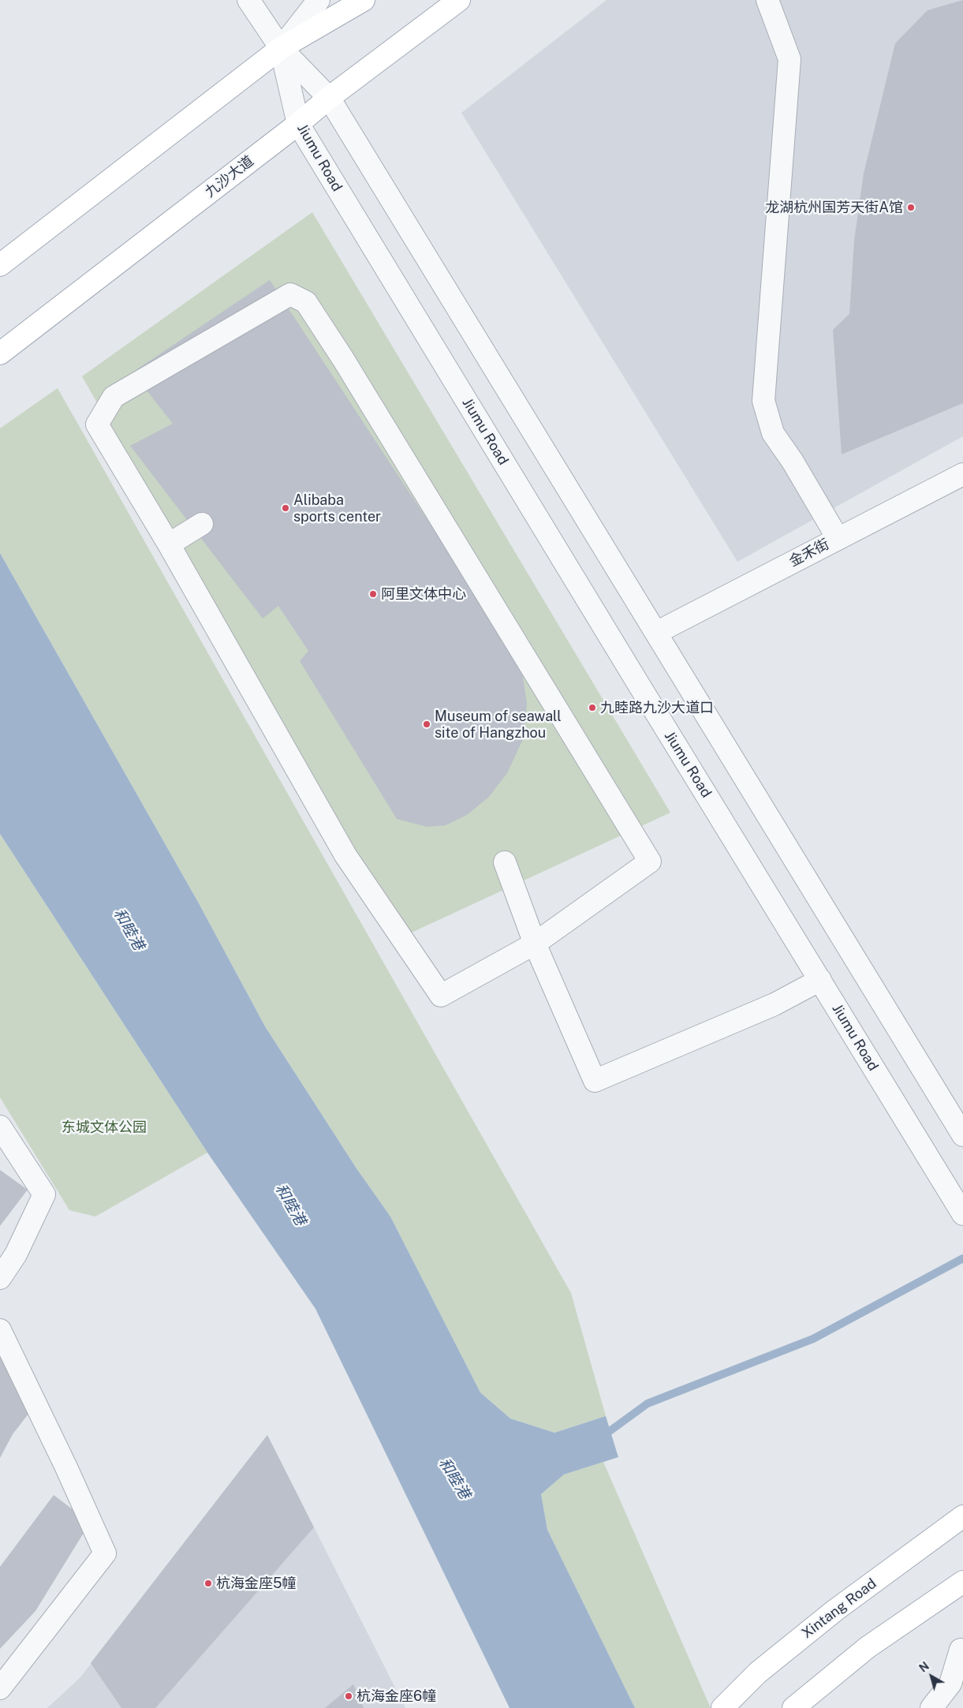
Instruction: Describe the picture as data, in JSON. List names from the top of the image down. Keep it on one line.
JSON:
{"streets":{"main road":["九沙大道","Xintang Road"],"street":["Jiumu Road","金禾街"]},"crossings":[["Jiumu Road","九沙大道"]],"water":["和睦港"],"parks":["东城文体公园"],"places":["龙湖杭州国芳天街A馆","Alibaba sports center","阿里文体中心","九睦路九沙大道口","Museum of seawall site of Hangzhou","杭海金座5幢","杭海金座6幢"],"north":"top left"}
